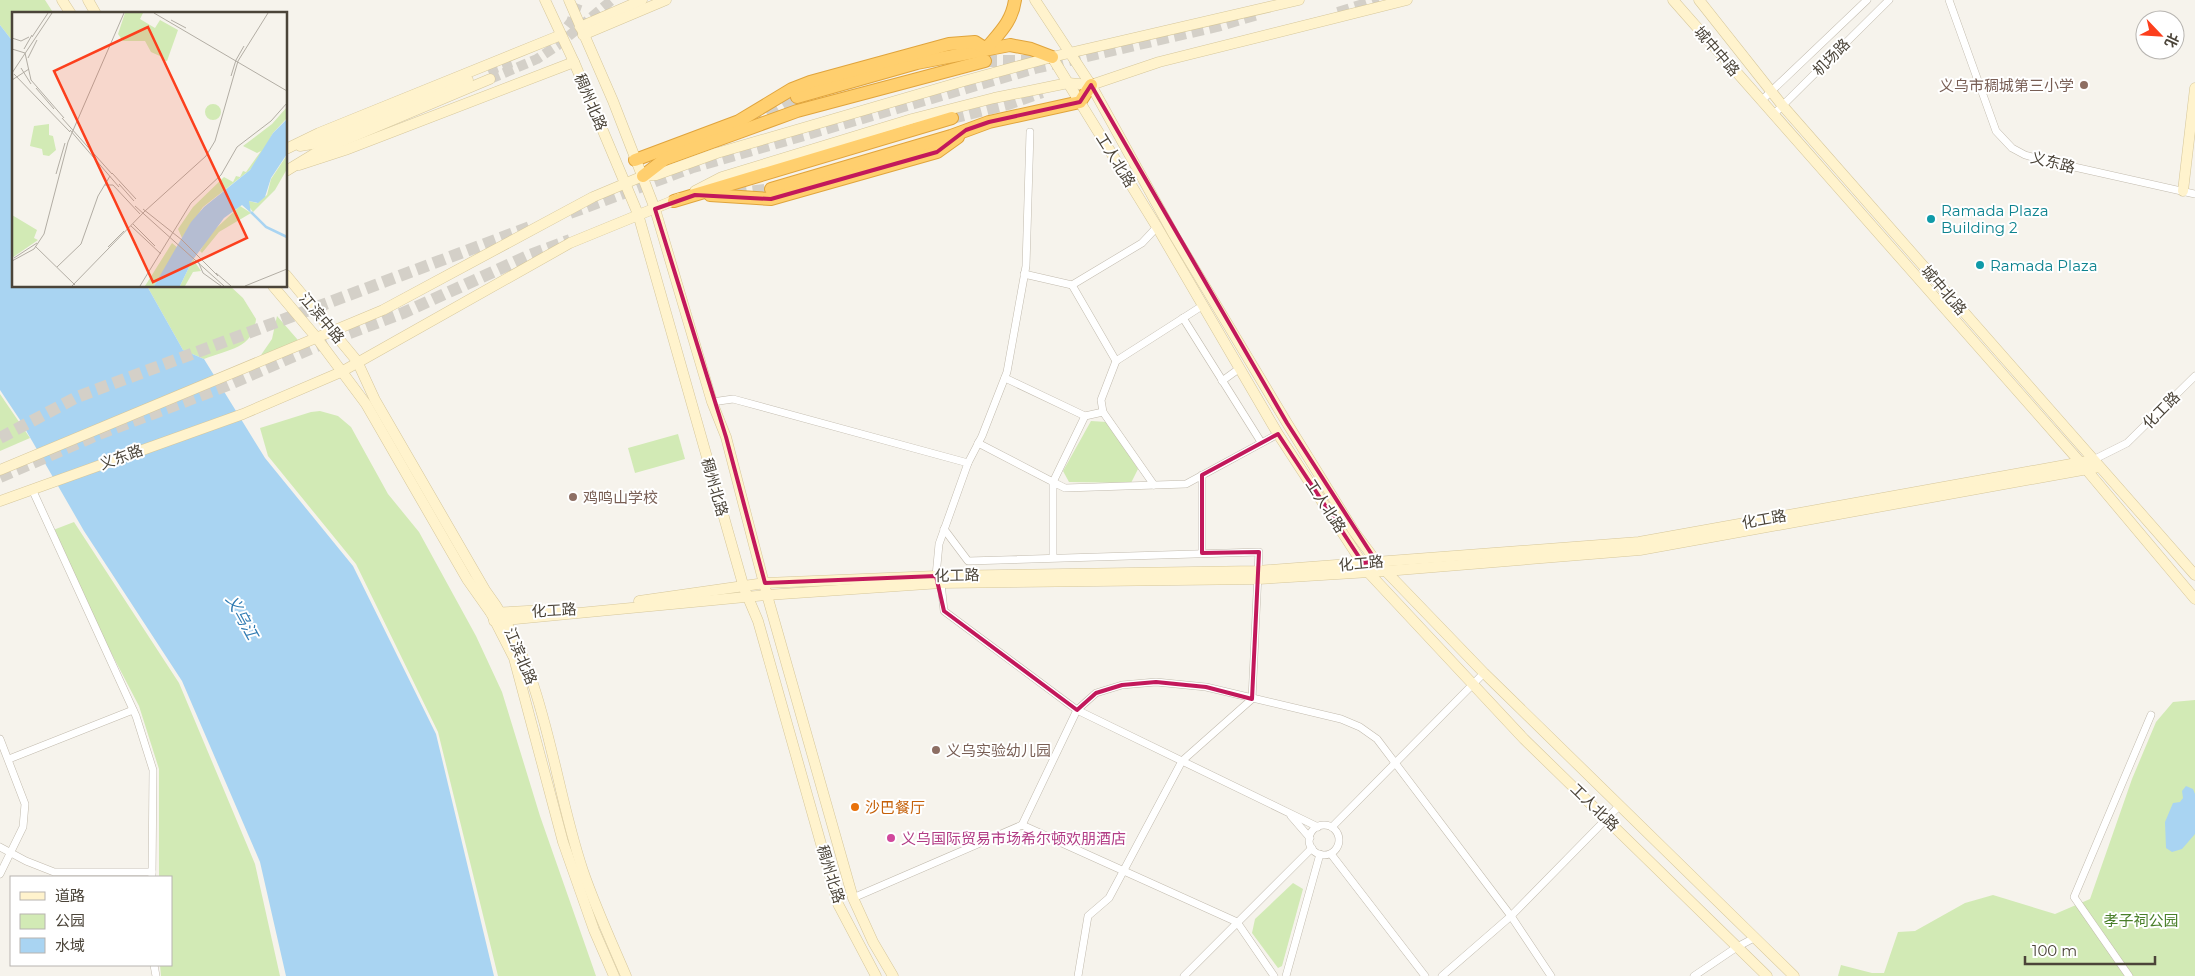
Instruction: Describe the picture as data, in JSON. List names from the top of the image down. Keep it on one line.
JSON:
{"streets":{"main road":["城中中路","稠州北路","工人北路","义东路","城中北路","江滨中路","化工路","江滨北路"],"street":["机场路"]},"crossings":[["城中中路","机场路"],["城中中路","城中北路"],["机场路","城中北路"],["稠州北路","义东路"],["稠州北路","化工路"],["工人北路","义东路"],["工人北路","化工路"],["义东路","江滨中路"],["义东路","江滨北路"],["城中北路","化工路"],["江滨中路","江滨北路"],["化工路","江滨北路"]],"water":["义乌江"],"parks":["孝子祠公园"],"places":["义乌市稠城第三小学","Ramada Plaza Building 2","Ramada Plaza","鸡鸣山学校","义乌实验幼儿园","沙巴餐厅","义乌国际贸易市场希尔顿欢朋酒店"],"legend":["道路","公园","水域"],"scale_bar":"100 m","north":"bottom right"}
